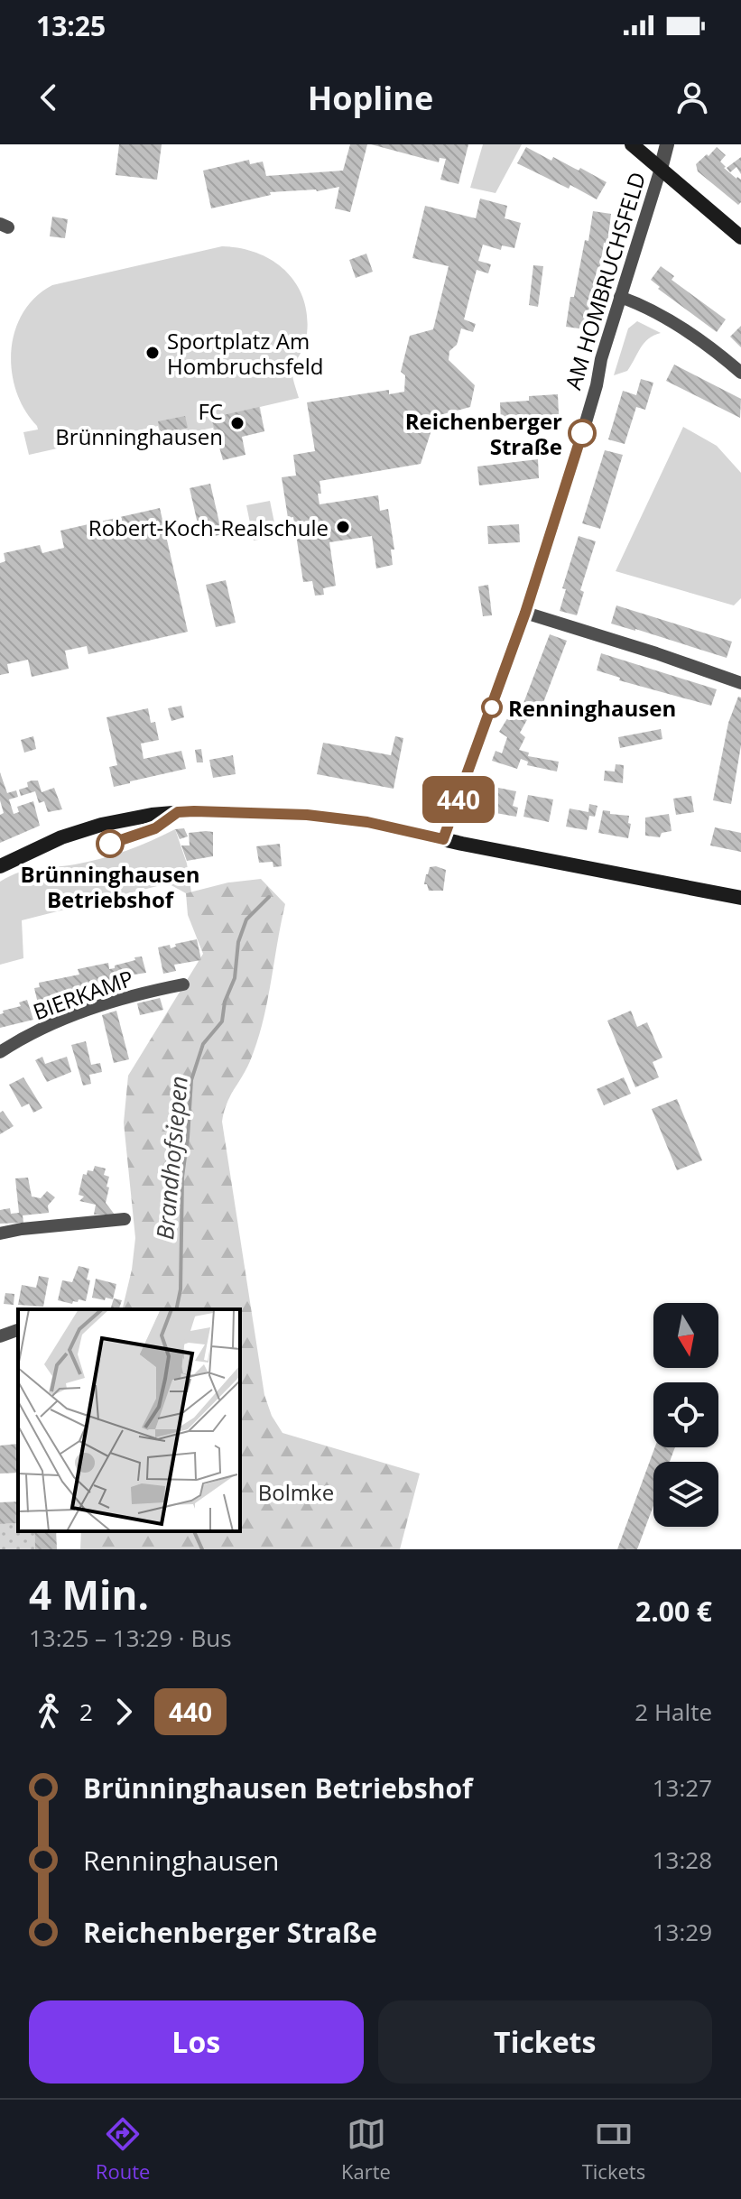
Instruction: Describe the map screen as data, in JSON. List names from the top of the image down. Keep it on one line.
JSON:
{"streets":{"street":["AM HOMBRUCHSFELD","BIERKAMP"]},"water":["Brandhofsiepen"],"parks":["Bolmke"],"places":["Sportplatz Am Hombruchsfeld","FC Brünninghausen","Reichenberger Straße","Robert-Koch-Realschule","Renninghausen","Brünninghausen Betriebshof"],"lines":["bus line 440"],"north":"bottom","page":{"status":"13:25","header":"Hopline","on_map":"440","heading":["4 Min.","13:25 – 13:29 · Bus","2.00 €"],"legs":["2","440","2 Halte"],"list":[{"name":"Brünninghausen Betriebshof","value":"13:27"},{"name":"Renninghausen","value":"13:28"},{"name":"Reichenberger Straße","value":"13:29"}],"buttons":["Los","Tickets"],"tabs":["Route","Karte","Tickets"]}}
